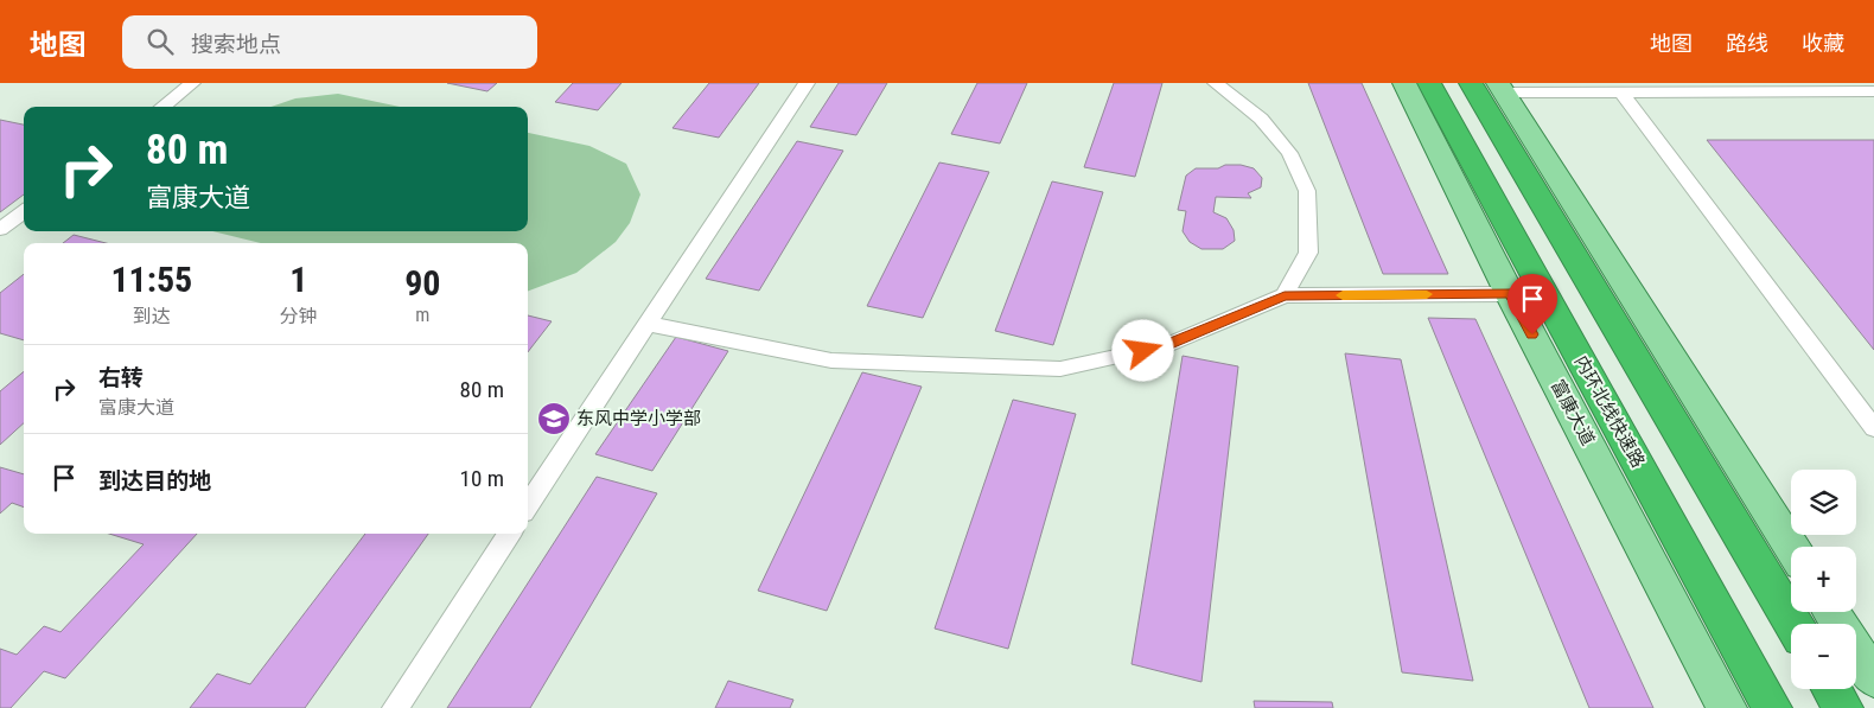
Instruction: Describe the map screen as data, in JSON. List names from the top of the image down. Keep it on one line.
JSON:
{"streets":{"highway":["内环北线快速路"],"main road":["富康大道"]},"places":{"school or university":["东风中学小学部"]},"page":{"header":"地图","search":"搜索地点","nav":["地图","路线","收藏"],"turn":["80 m","富康大道"],"eta":["11:55","到达","1","分钟","90","m"],"list":[{"name":"右转","note":"富康大道","value":"80 m"},{"name":"到达目的地","value":"10 m"}],"map_buttons":["+","−"]}}
